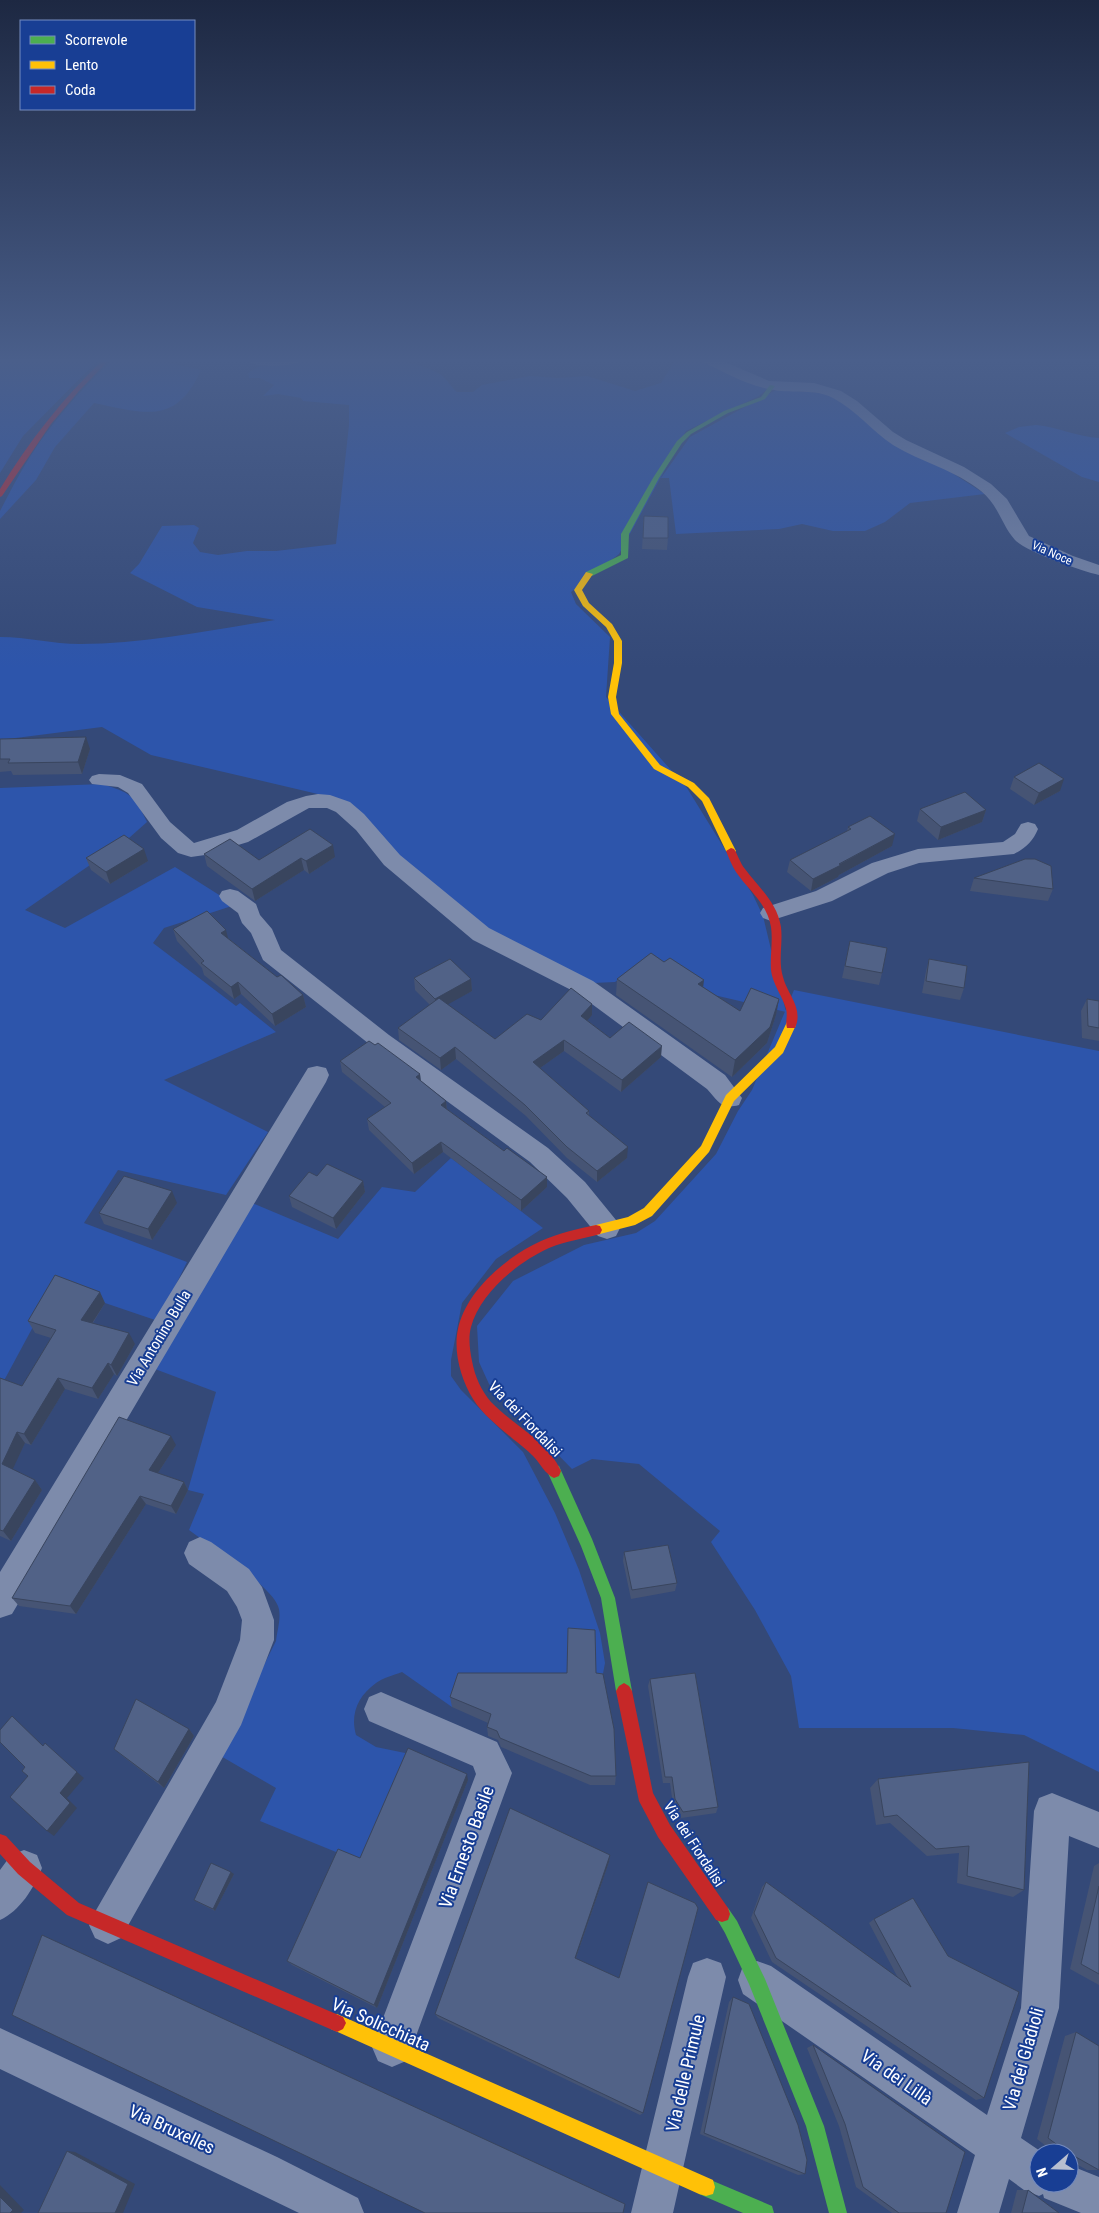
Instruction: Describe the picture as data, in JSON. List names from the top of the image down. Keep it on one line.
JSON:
{"streets":{"street":["Via Noce","Via Antonino Bulla","Via dei Fiordalisi","Via Ernesto Basile","Via Solicchiata","Via dei Gladioli","Via delle Primule","Via dei Lillà","Via Bruxelles"]},"crossings":[["Via dei Fiordalisi","Via dei Lillà"],["Via Ernesto Basile","Via Solicchiata"],["Via Solicchiata","Via delle Primule"],["Via dei Gladioli","Via dei Lillà"]],"legend":["Scorrevole","Lento","Coda"],"north":"left"}
